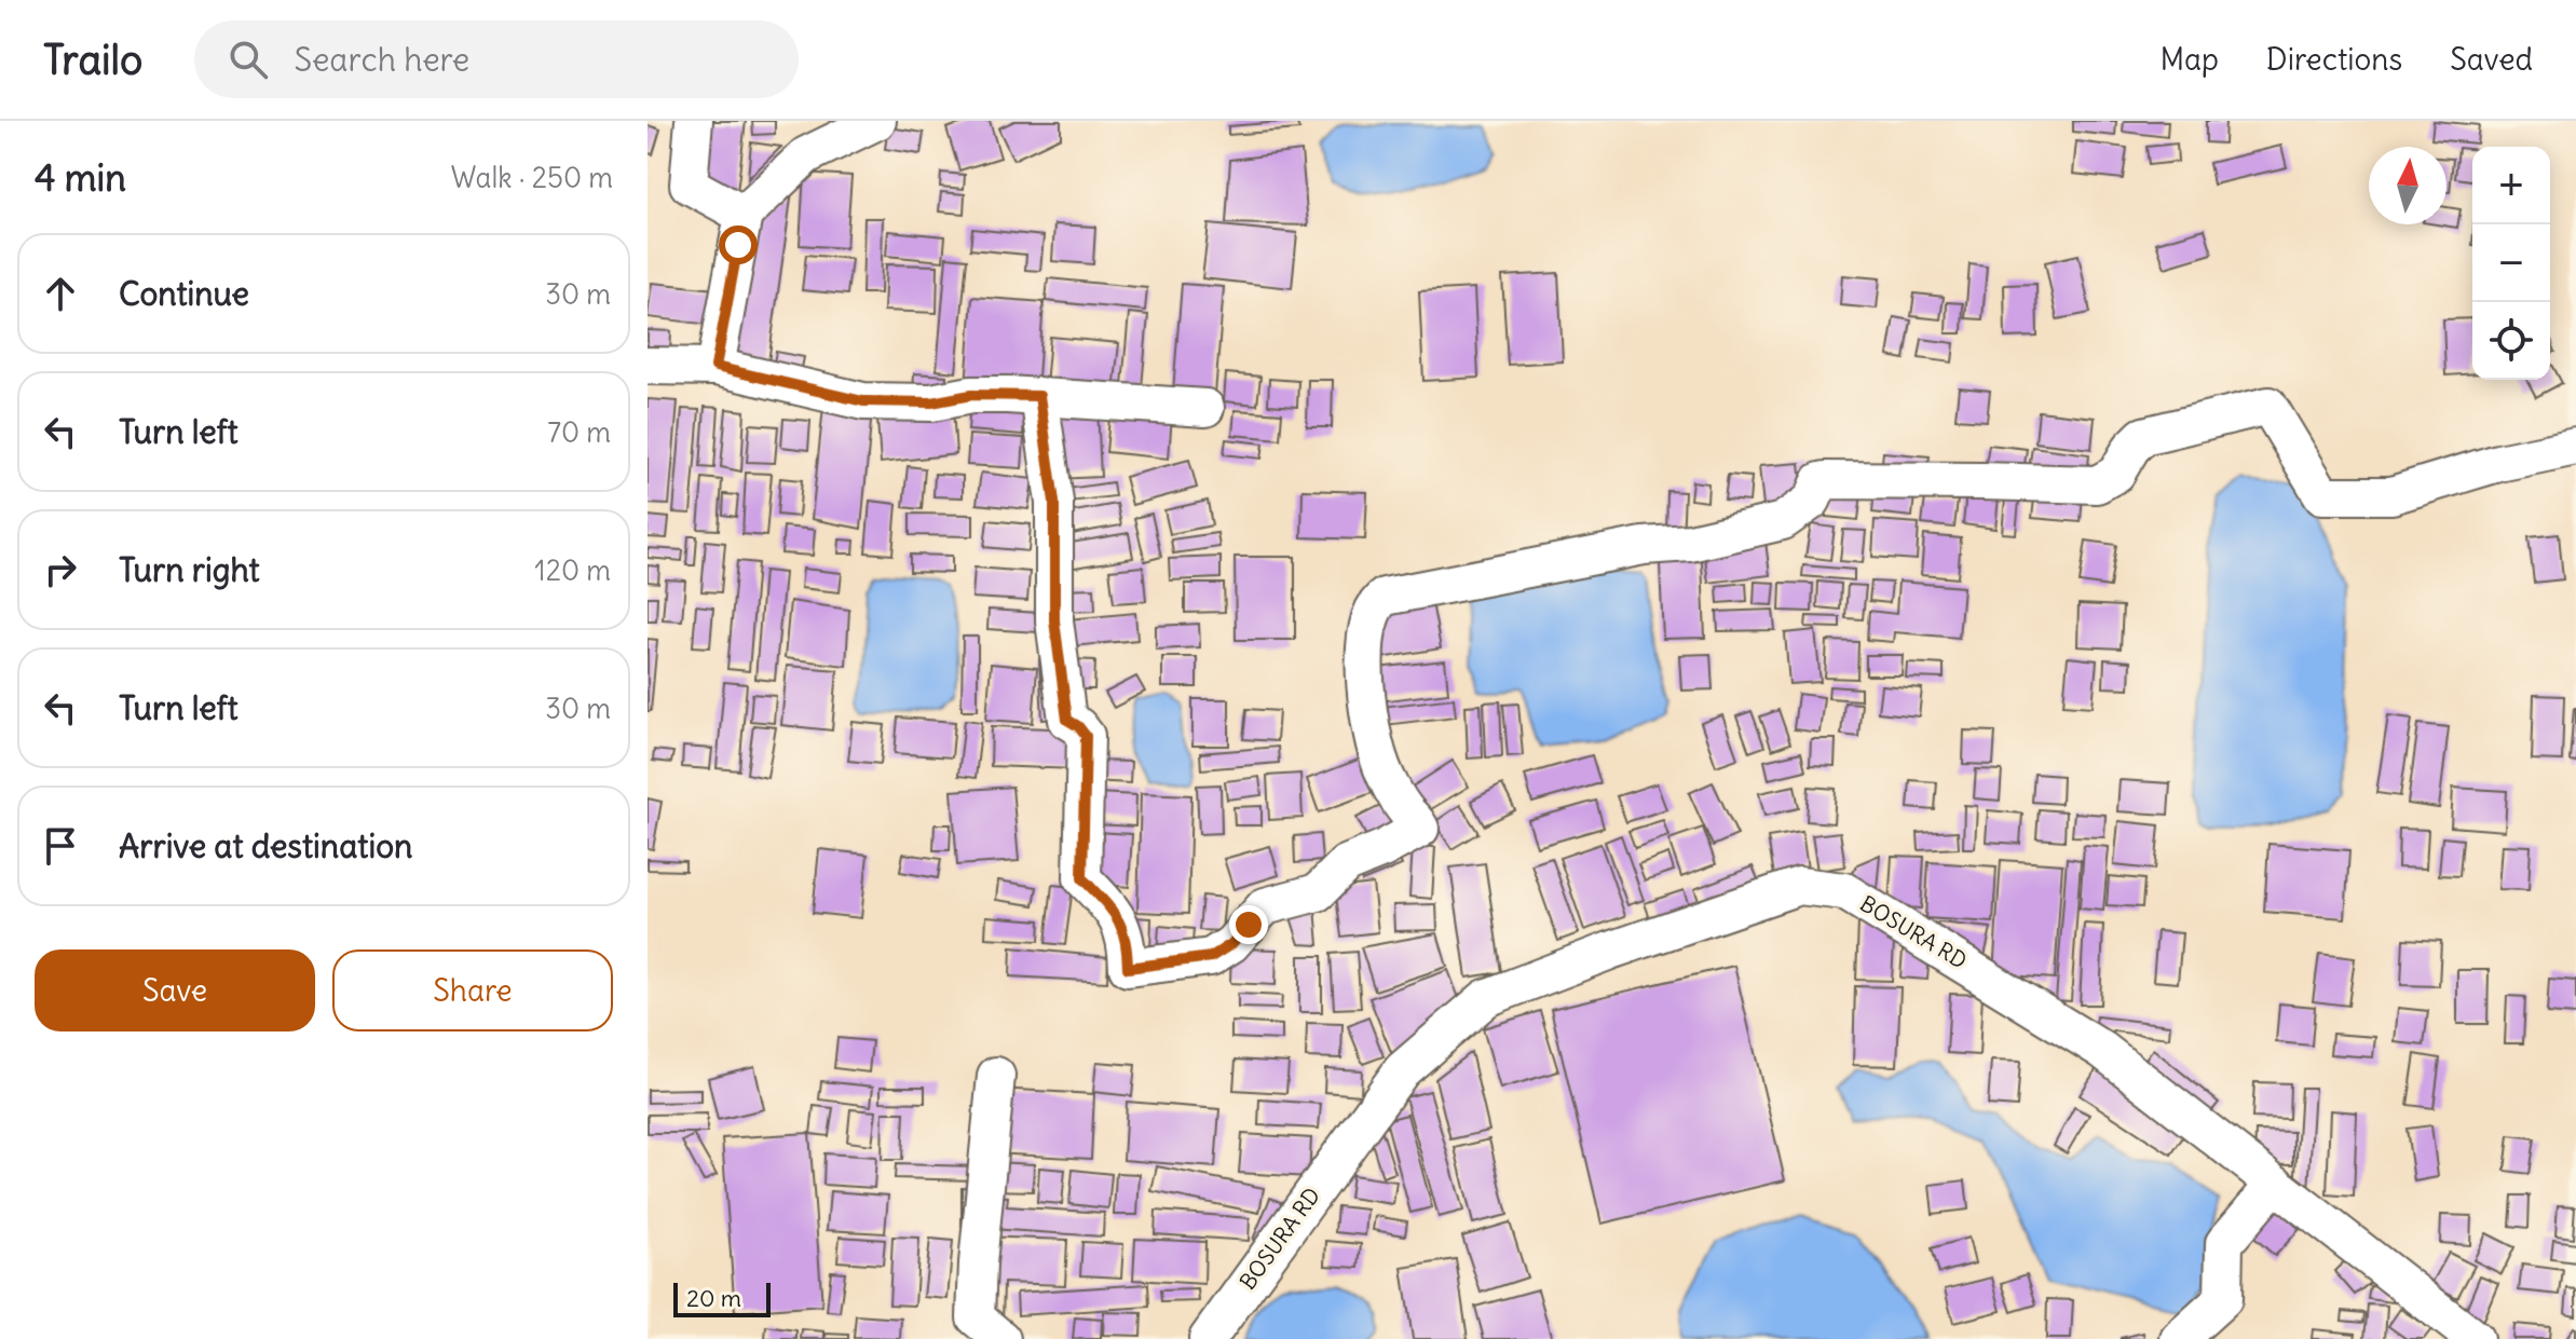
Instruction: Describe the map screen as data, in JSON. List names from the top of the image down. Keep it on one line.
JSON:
{"streets":{"street":["BOSURA RD"]},"scale_bar":"20 m","north":"top","page":{"header":"Trailo","search":"Search here","nav":["Map","Directions","Saved"],"heading":["4 min","Walk · 250 m"],"map_buttons":["+","−"],"list":[["Continue","30 m"],["Turn left","70 m"],["Turn right","120 m"],["Turn left","30 m"],"Arrive at destination"],"buttons":["Save","Share"],"scale":"20 m"}}
